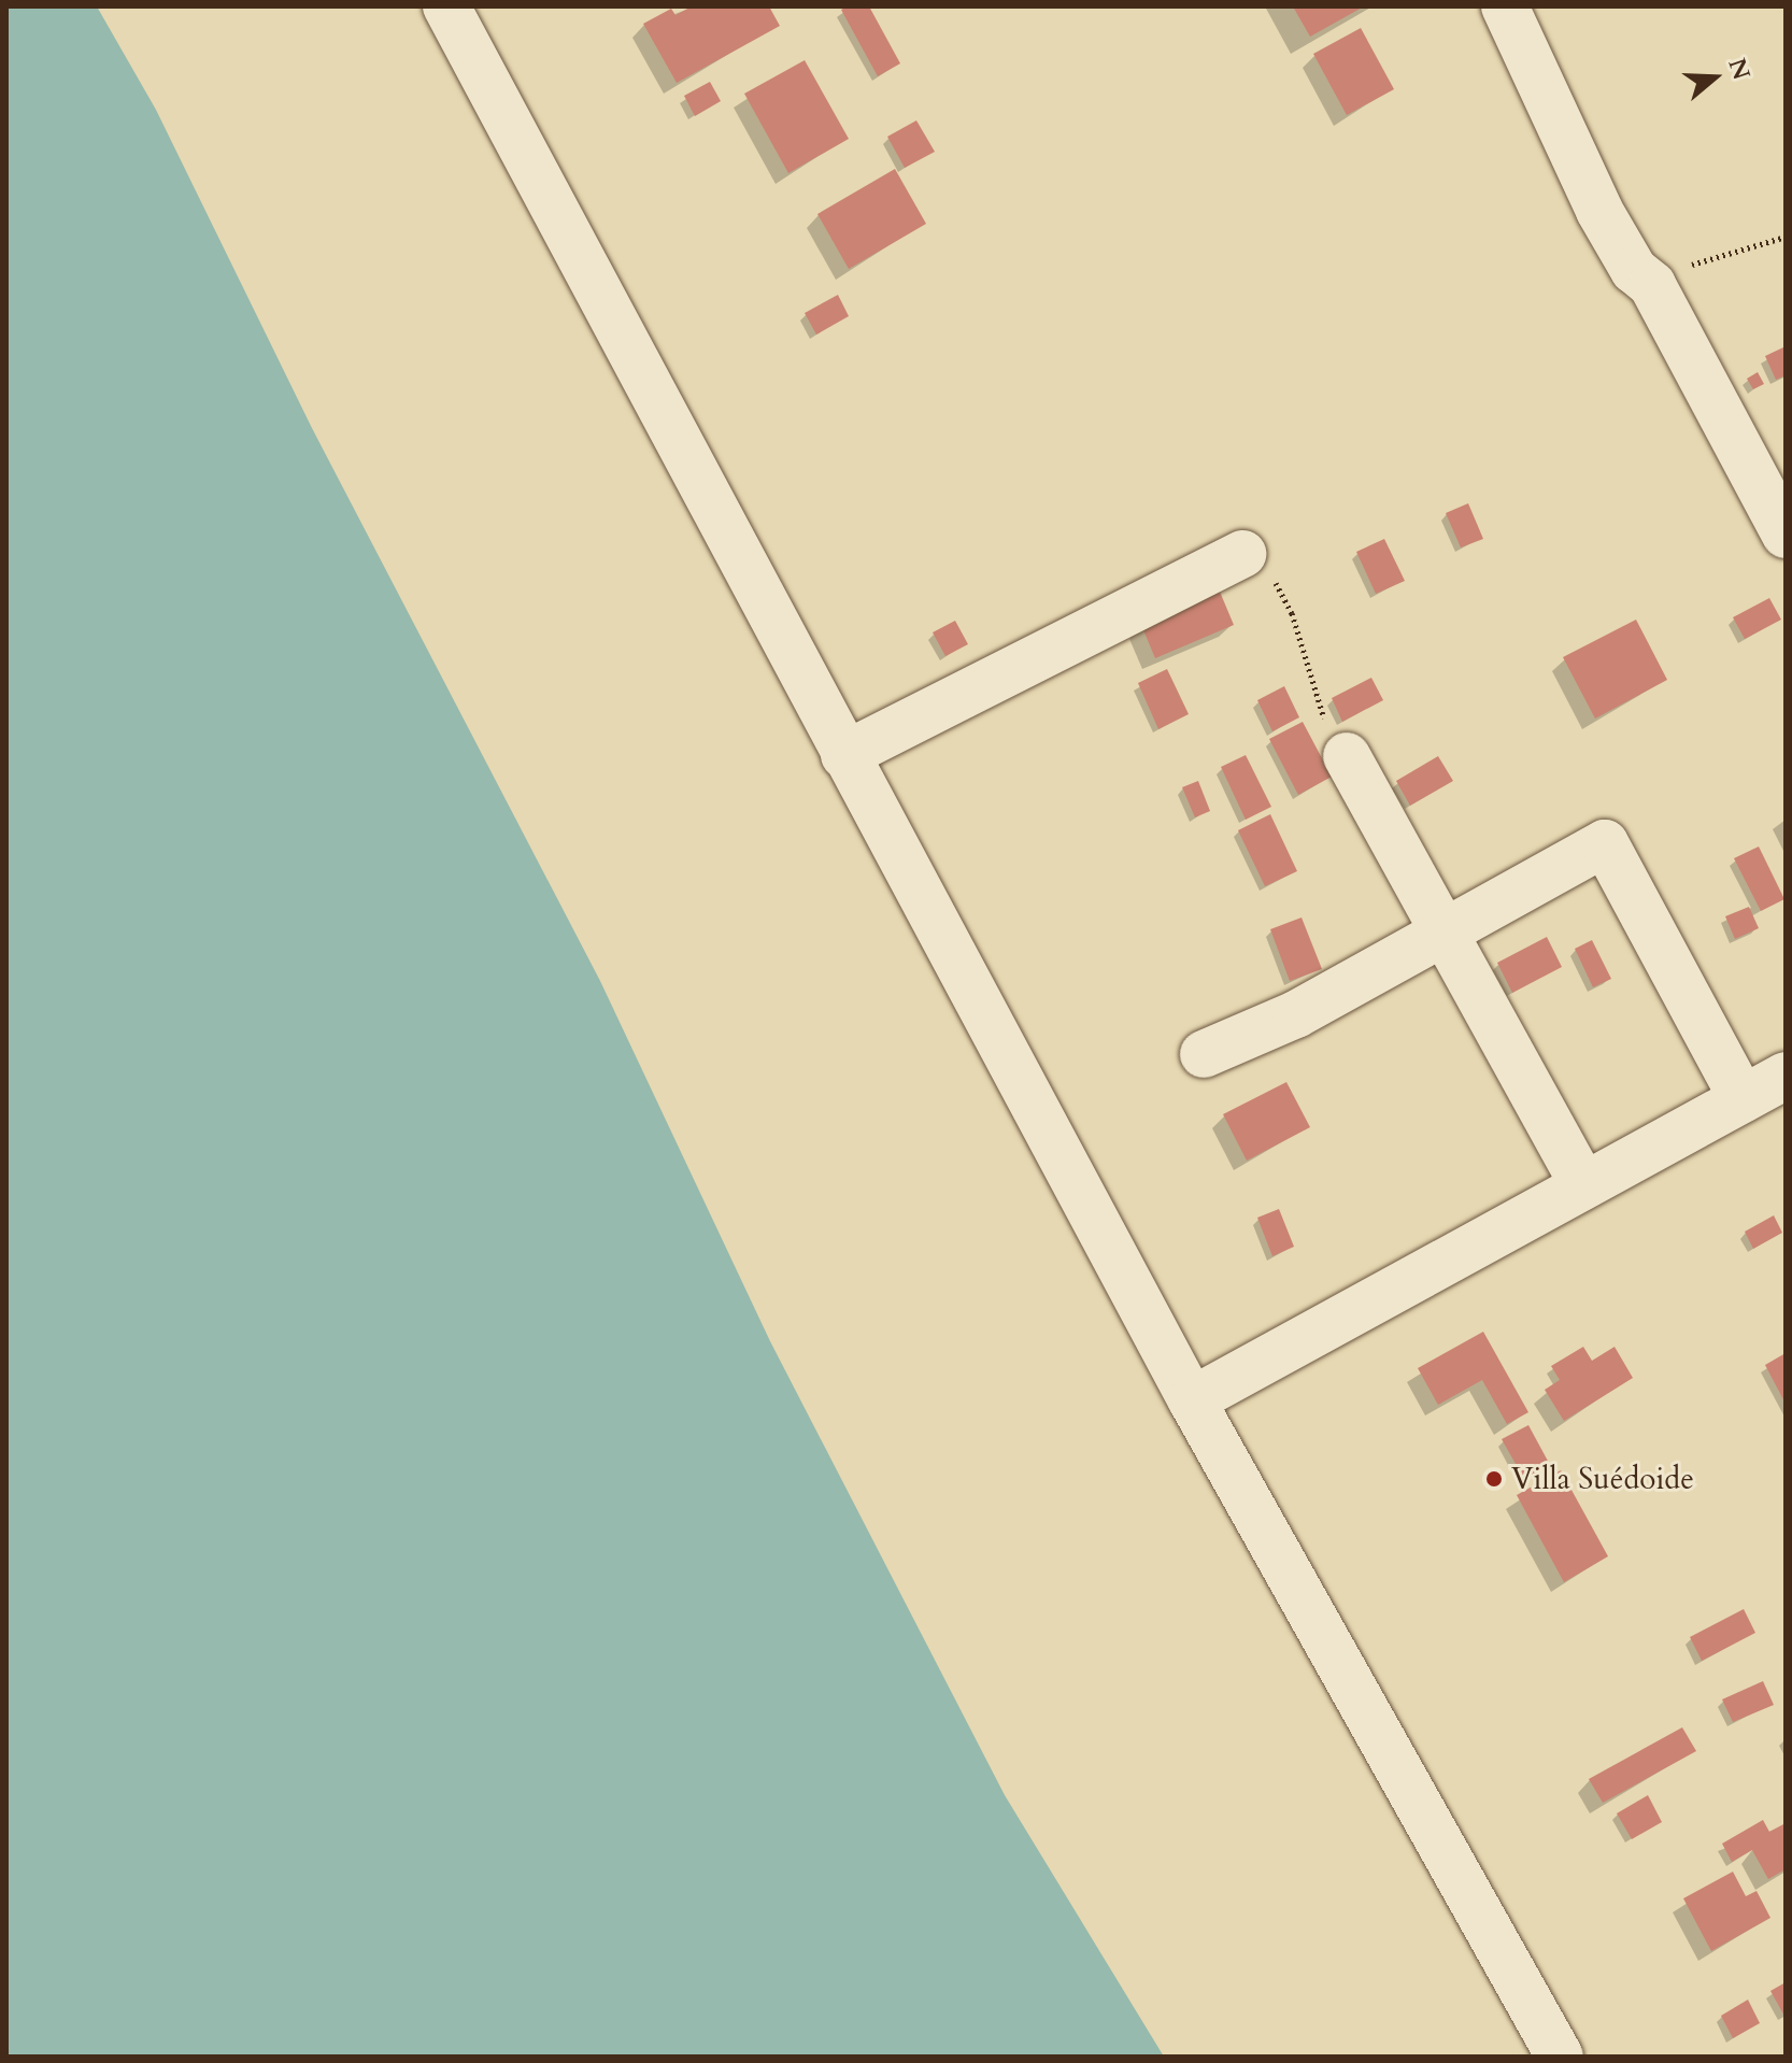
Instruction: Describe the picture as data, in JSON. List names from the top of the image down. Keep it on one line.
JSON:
{"places":["Villa Suédoide"],"north":"right"}
